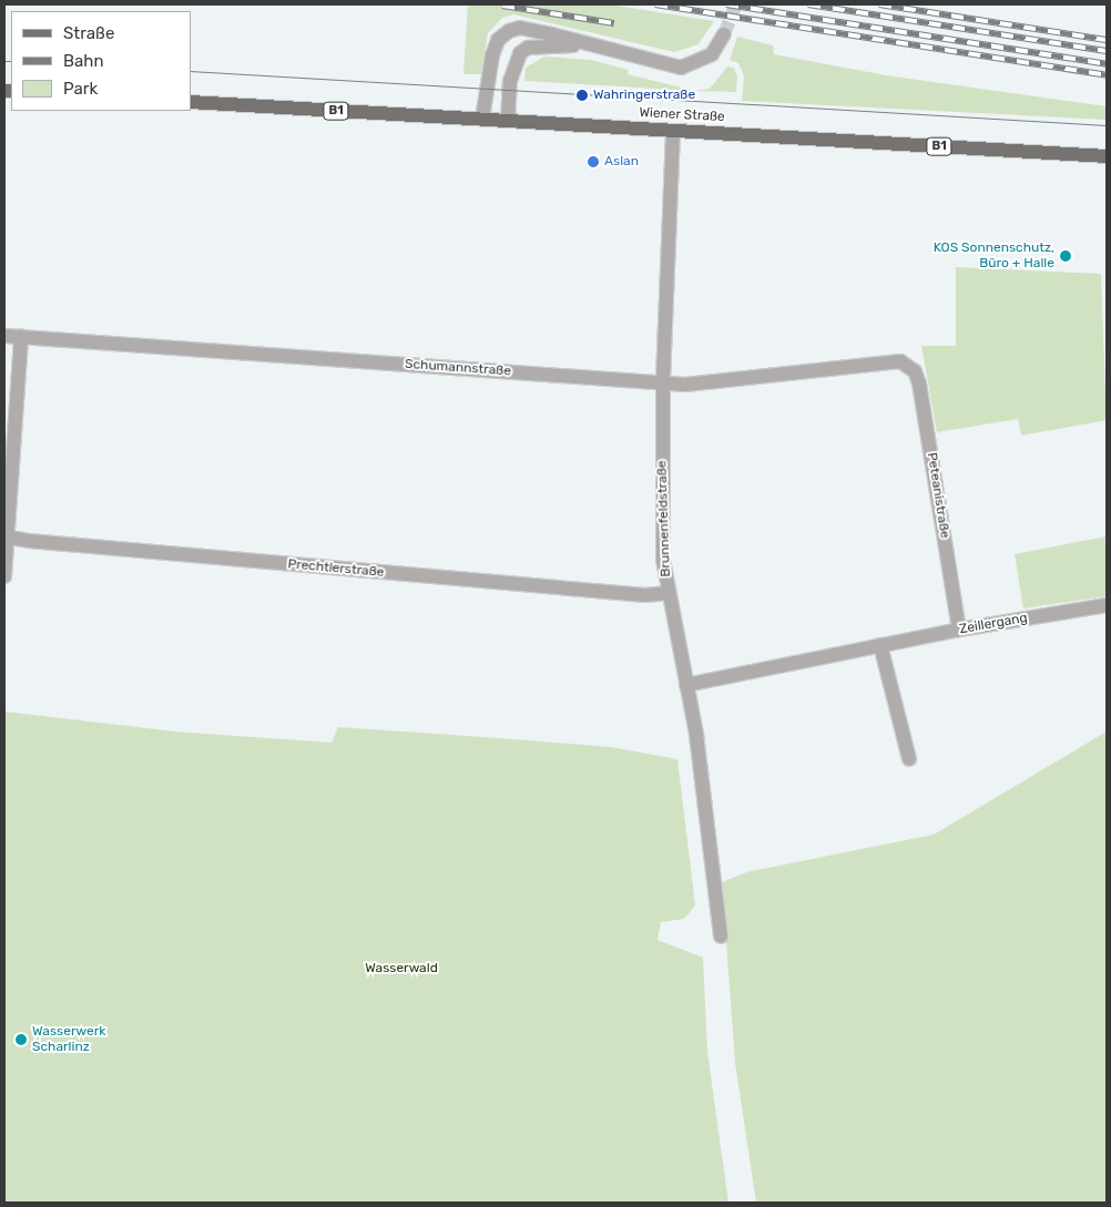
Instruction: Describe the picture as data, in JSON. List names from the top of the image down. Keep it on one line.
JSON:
{"streets":{"main road":["B1","Wiener Straße"],"street":["Schumannstraße","Peteanistraße","Brunnenfeldstraße","Prechtlerstraße","Zeillergang"]},"crossings":[["Wiener Straße","Brunnenfeldstraße"],["Schumannstraße","Peteanistraße"],["Schumannstraße","Brunnenfeldstraße"],["Peteanistraße","Zeillergang"],["Brunnenfeldstraße","Prechtlerstraße"],["Brunnenfeldstraße","Zeillergang"]],"parks":["Wasserwald"],"places":["Wahringerstraße","Aslan","KOS Sonnenschutz, Büro + Halle","Wasserwerk Scharlinz"],"legend":["Straße","Bahn","Park"]}
